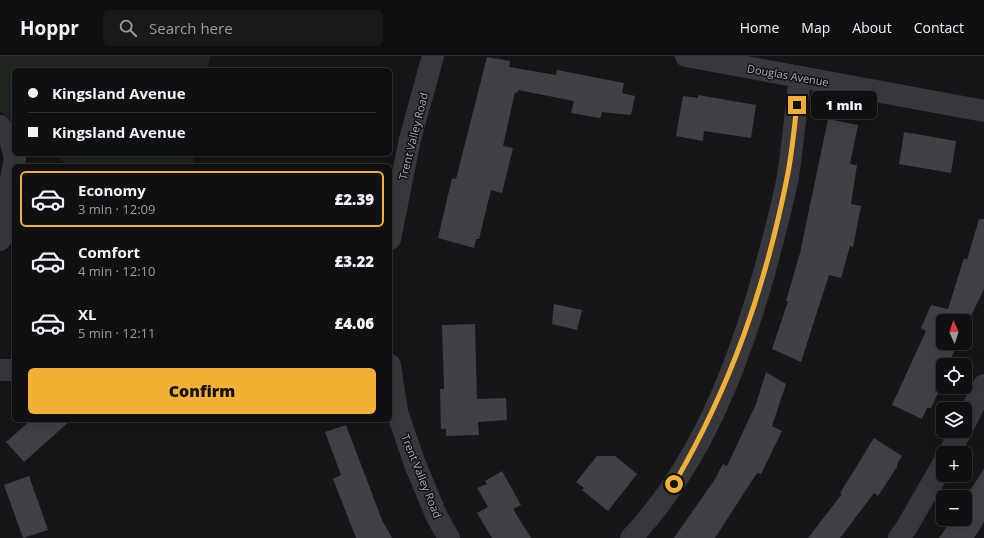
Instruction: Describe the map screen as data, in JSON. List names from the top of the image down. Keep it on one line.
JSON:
{"streets":{"street":["Douglas Avenue","Trent Valley Road"]},"north":"top","page":{"header":"Hoppr","search":"Search here","nav":["Home","Map","About","Contact"],"banner":["Kingsland Avenue","Kingsland Avenue"],"bubble":"1 min","list":[{"name":"Economy","note":"3 min · 12:09","value":"£2.39"},{"name":"Comfort","note":"4 min · 12:10","value":"£3.22"},{"name":"XL","note":"5 min · 12:11","value":"£4.06"}],"map_buttons":["+","−"],"buttons":"Confirm"}}
